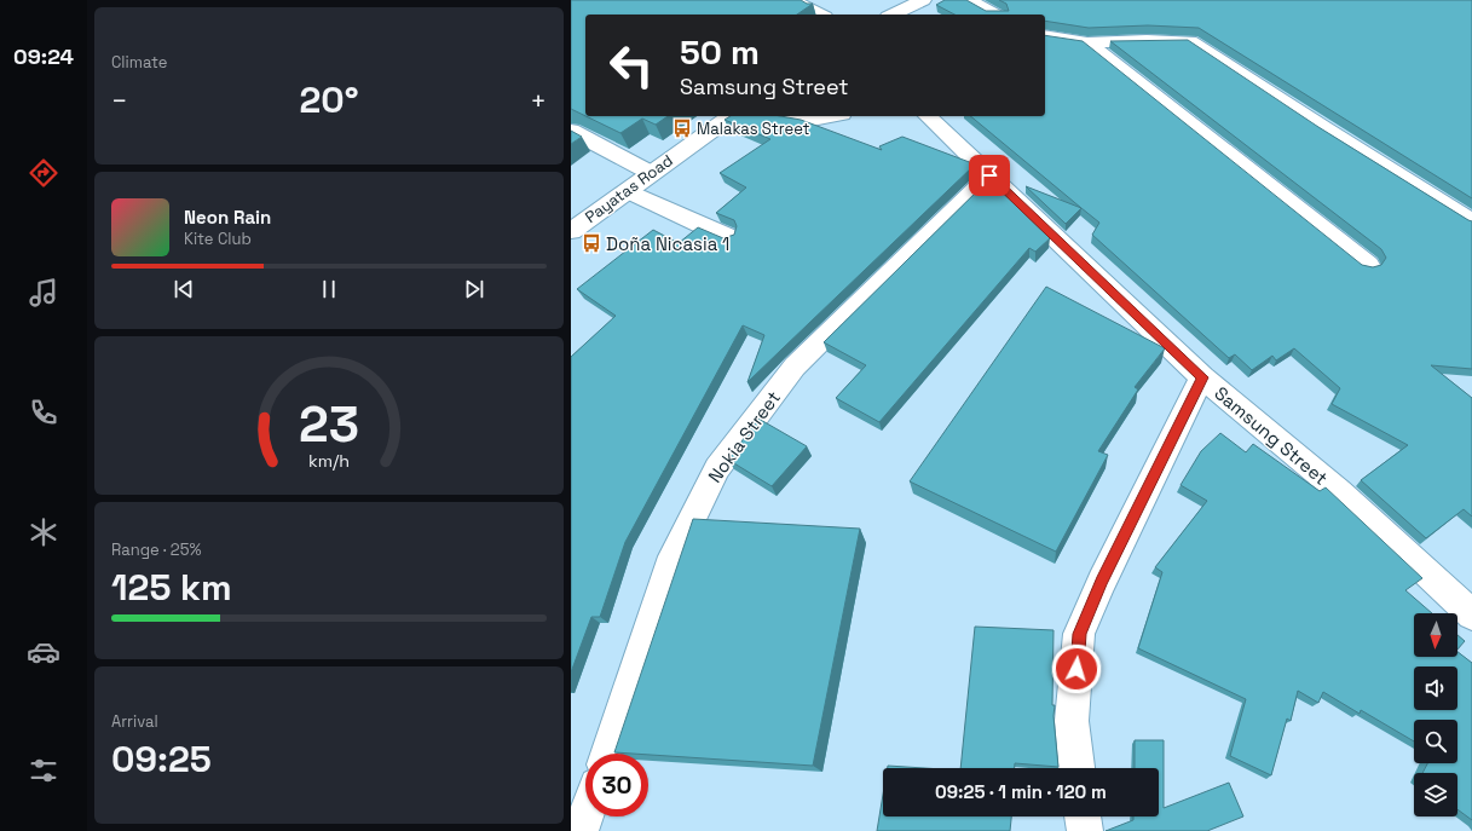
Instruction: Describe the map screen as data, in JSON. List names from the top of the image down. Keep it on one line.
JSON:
{"streets":{"street":["Payatas Road","Samsung Street","Nokia Street"]},"crossings":[["Samsung Street","Nokia Street"]],"places":{"bus stop":["Malakas Street","Doña Nicasia 1"]},"north":"bottom","page":{"tabs":"09:24","tile":["Climate",["Range · 25%","125 km"],["Arrival","09:25"]],"turn":["50 m","Samsung Street"],"heat":["−","20°","+"],"song":["Neon Rain","Kite Club"],"limit":"30","trip":"09:25 · 1 min · 120 m","gauge":["23","km/h"]}}
